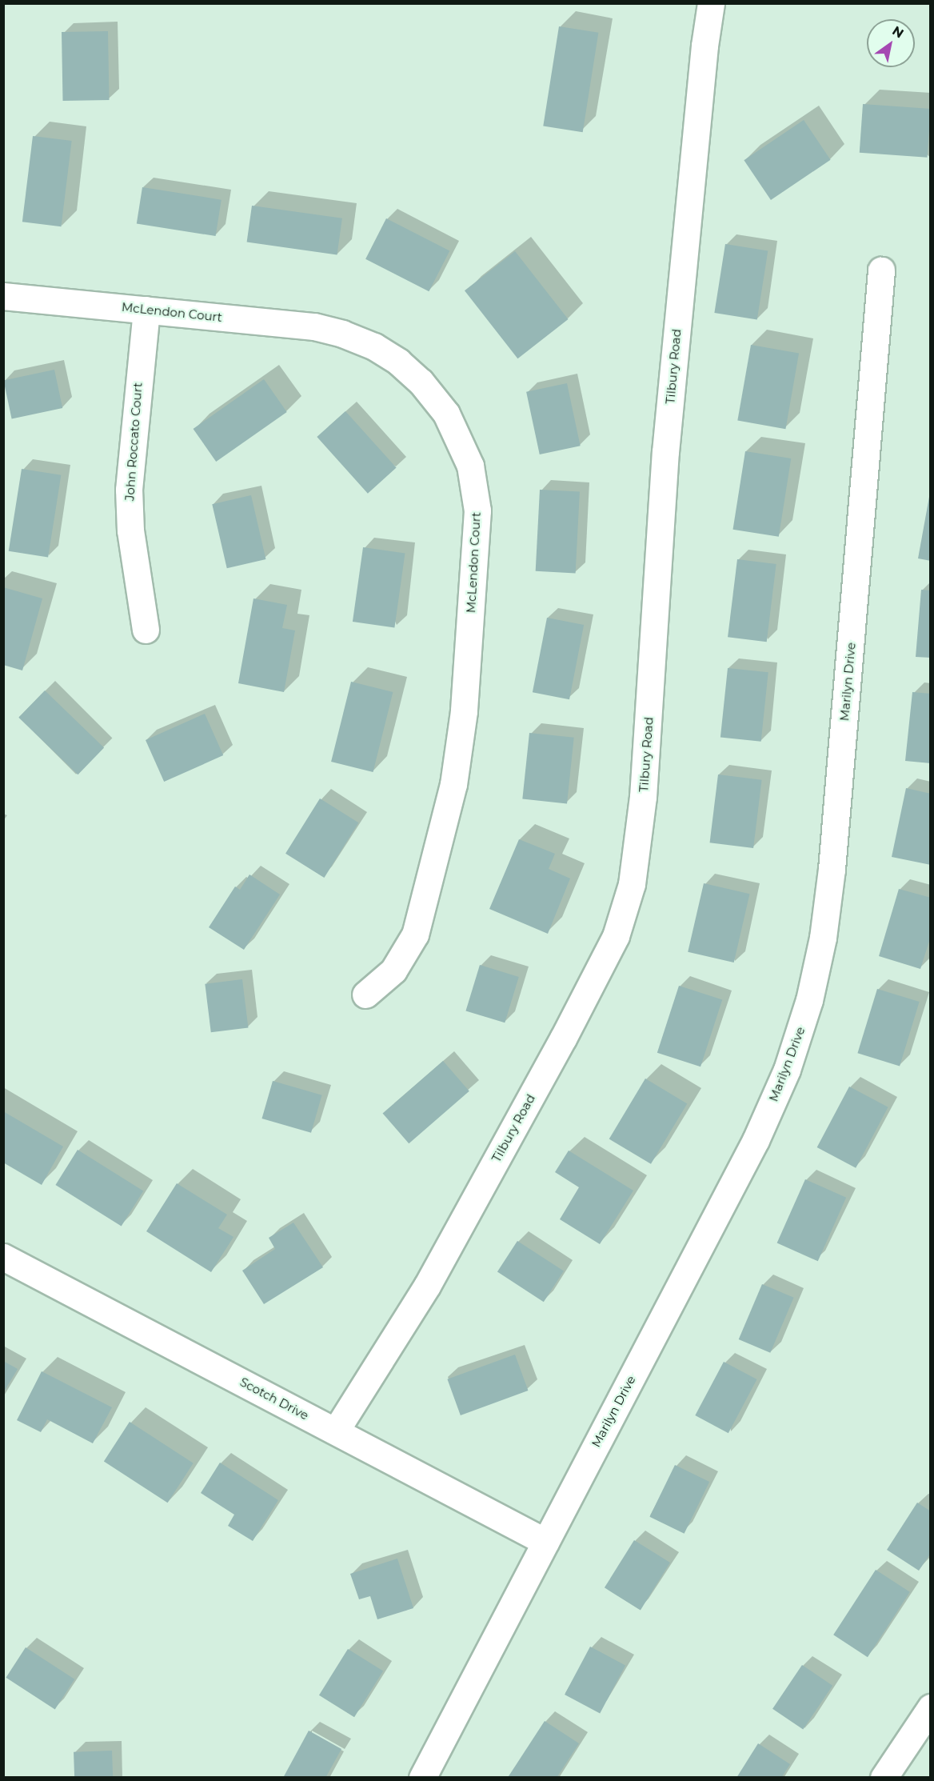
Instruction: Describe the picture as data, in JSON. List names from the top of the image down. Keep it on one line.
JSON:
{"streets":{"street":["McLendon Court","Tilbury Road","John Roccato Court","Marilyn Drive","Scotch Drive"]},"crossings":[["McLendon Court","John Roccato Court"],["Tilbury Road","Scotch Drive"],["Marilyn Drive","Scotch Drive"]],"north":"top right"}
